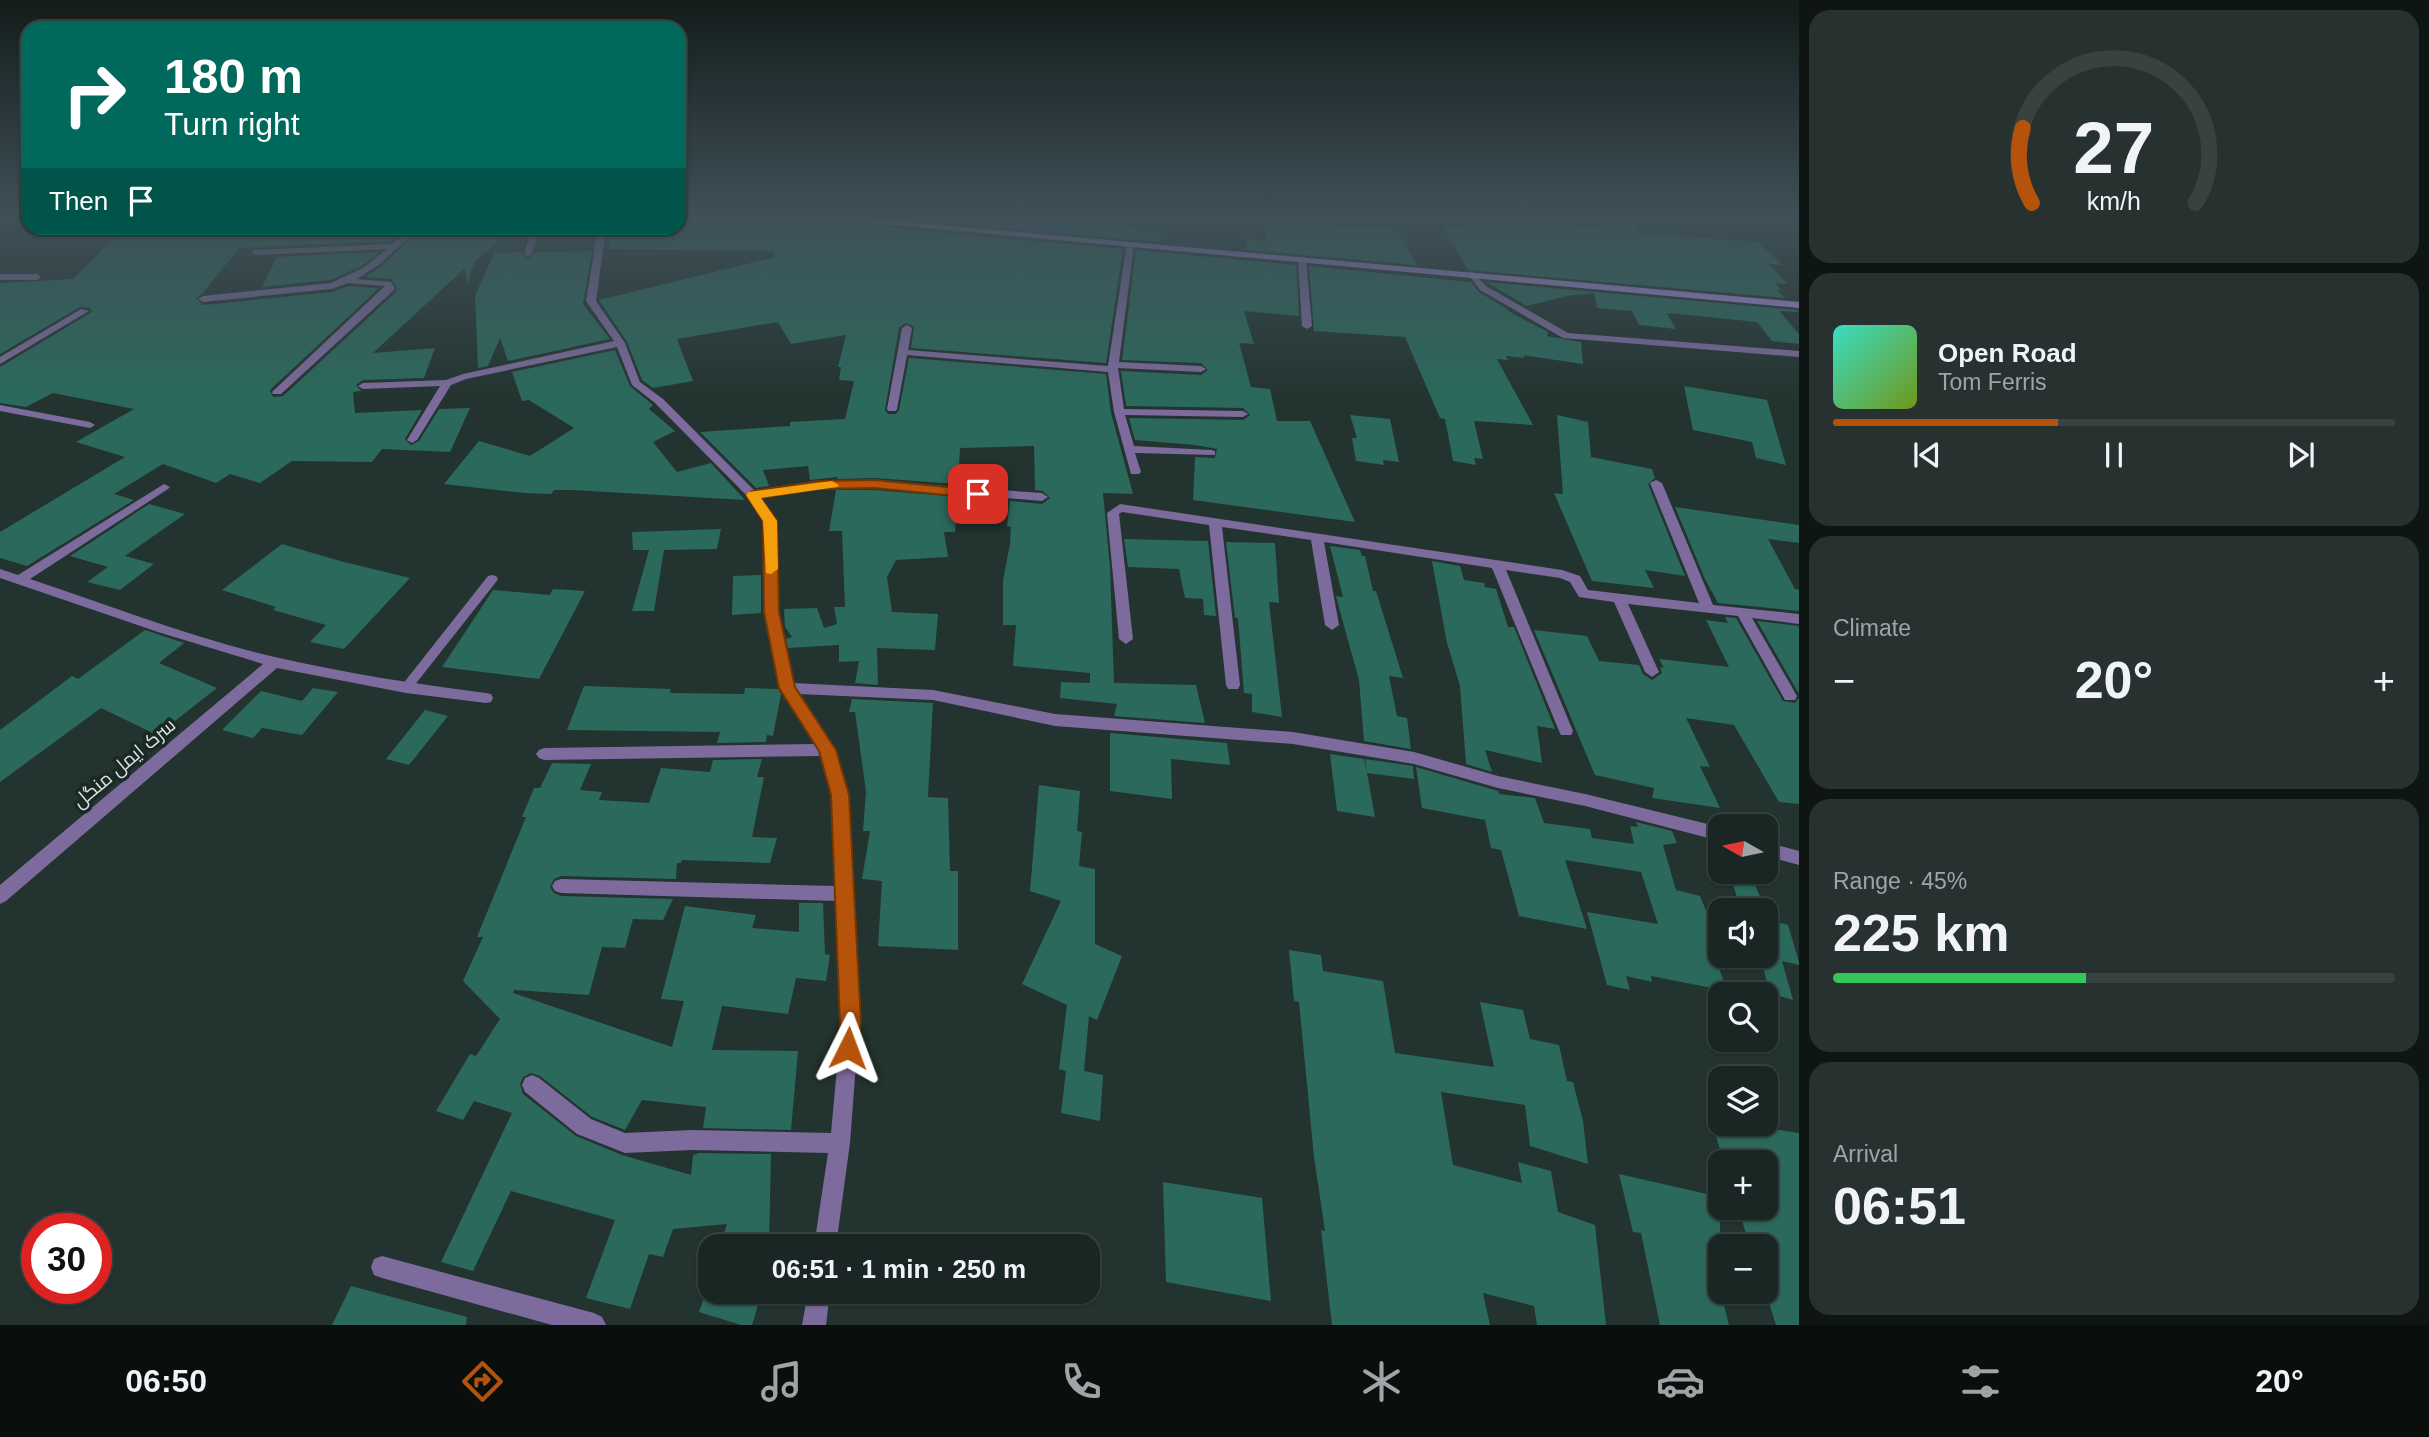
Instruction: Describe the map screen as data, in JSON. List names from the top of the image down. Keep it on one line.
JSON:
{"streets":{"street":["سرک ایمل منگل"]},"north":"left","page":{"turn":["180 m","Turn right"],"then":"Then","song":["Open Road","Tom Ferris"],"tile":["Climate",["Range · 45%","225 km"],["Arrival","06:51"]],"heat":["−","20°","+"],"map_buttons":["+","−"],"limit":"30","trip":"06:51 · 1 min · 250 m","tabs":["06:50","20°"],"gauge":["27","km/h"]}}
